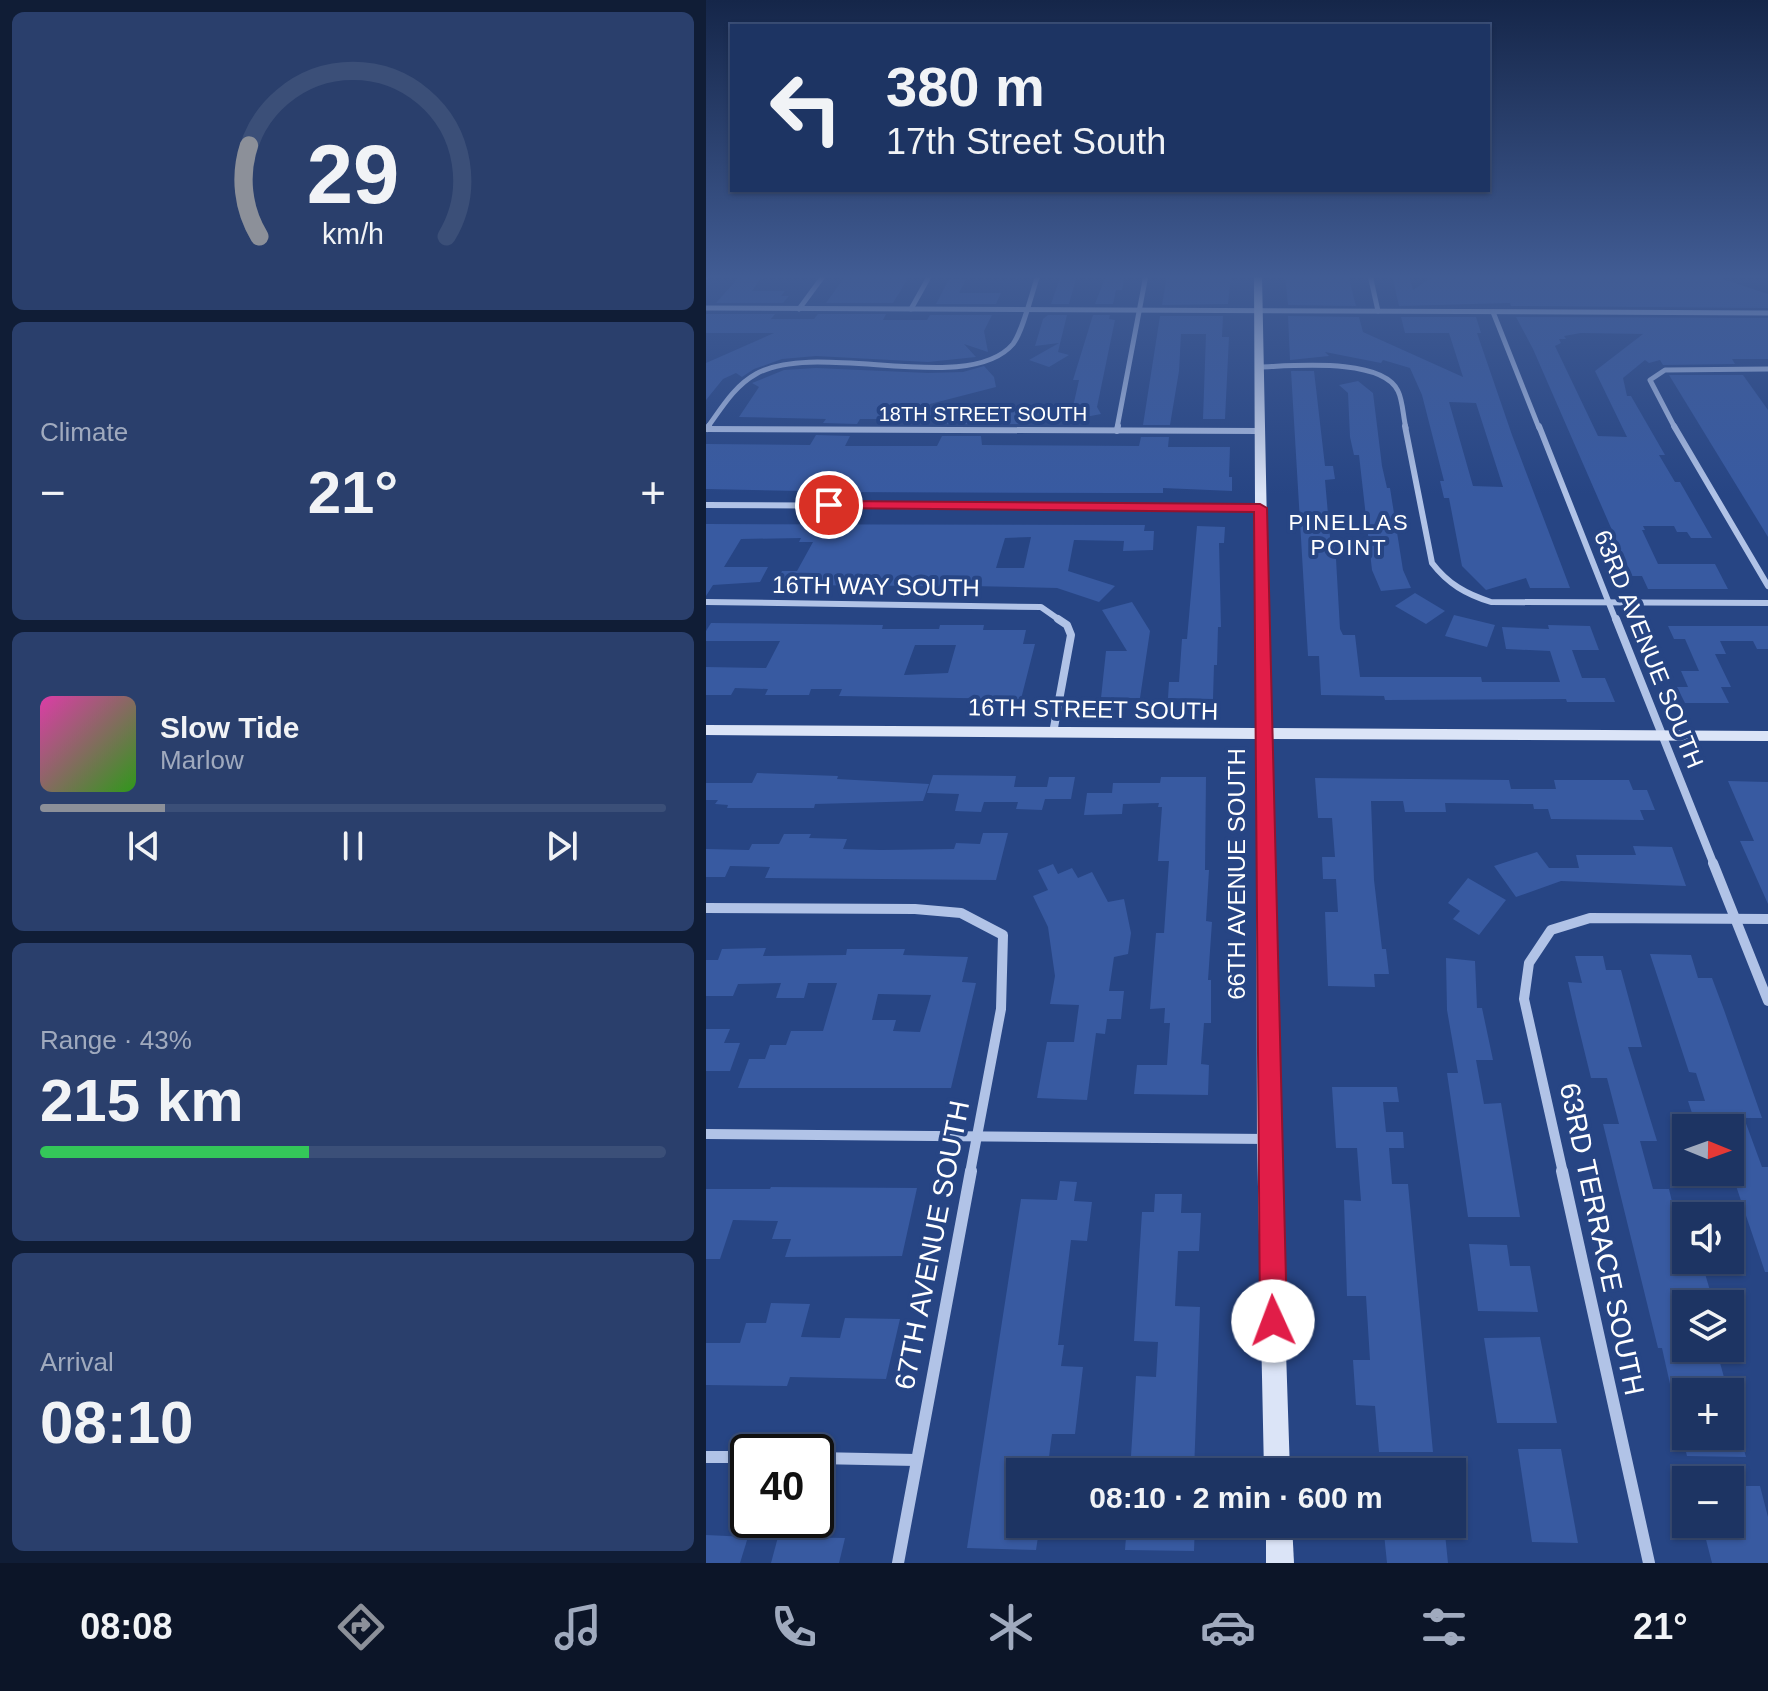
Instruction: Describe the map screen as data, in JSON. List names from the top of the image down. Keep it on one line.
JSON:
{"streets":{"street":["18TH STREET SOUTH","16TH WAY SOUTH","63RD AVENUE SOUTH","16TH STREET SOUTH","66TH AVENUE SOUTH","63RD TERRACE SOUTH","67TH AVENUE SOUTH"]},"crossings":[["18TH STREET SOUTH","66TH AVENUE SOUTH"],["16TH WAY SOUTH","16TH STREET SOUTH"],["63RD AVENUE SOUTH","16TH STREET SOUTH"],["63RD AVENUE SOUTH","63RD TERRACE SOUTH"],["16TH STREET SOUTH","66TH AVENUE SOUTH"]],"districts":["PINELLAS POINT"],"north":"right","page":{"turn":["380 m","17th Street South"],"tile":["Climate",["Range · 43%","215 km"],["Arrival","08:10"]],"heat":["−","21°","+"],"song":["Slow Tide","Marlow"],"map_buttons":["+","−"],"limit":"40","trip":"08:10 · 2 min · 600 m","tabs":["08:08","21°"],"gauge":["29","km/h"]}}
